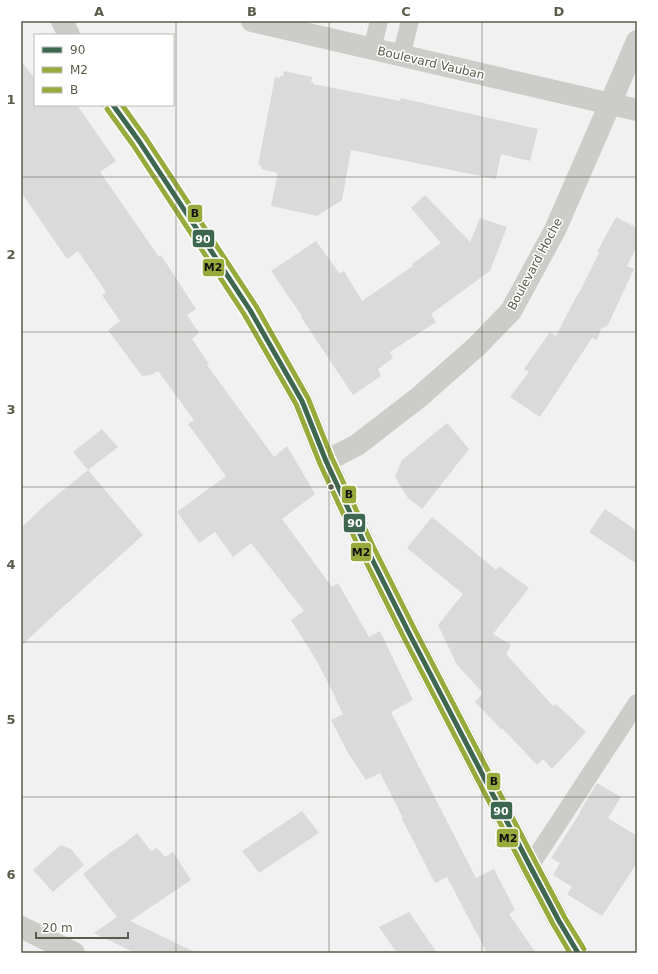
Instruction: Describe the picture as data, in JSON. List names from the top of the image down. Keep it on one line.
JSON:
{"streets":{"street":["Boulevard Vauban","Boulevard Hoche"]},"crossings":[["Boulevard Vauban","Boulevard Hoche"]],"lines":["transit line 90","transit line B","transit line M2"],"legend":["90","M2","B"],"scale_bar":"20 m","grid":{"columns":["A","B","C","D"],"rows":["1","2","3","4","5","6"]}}
